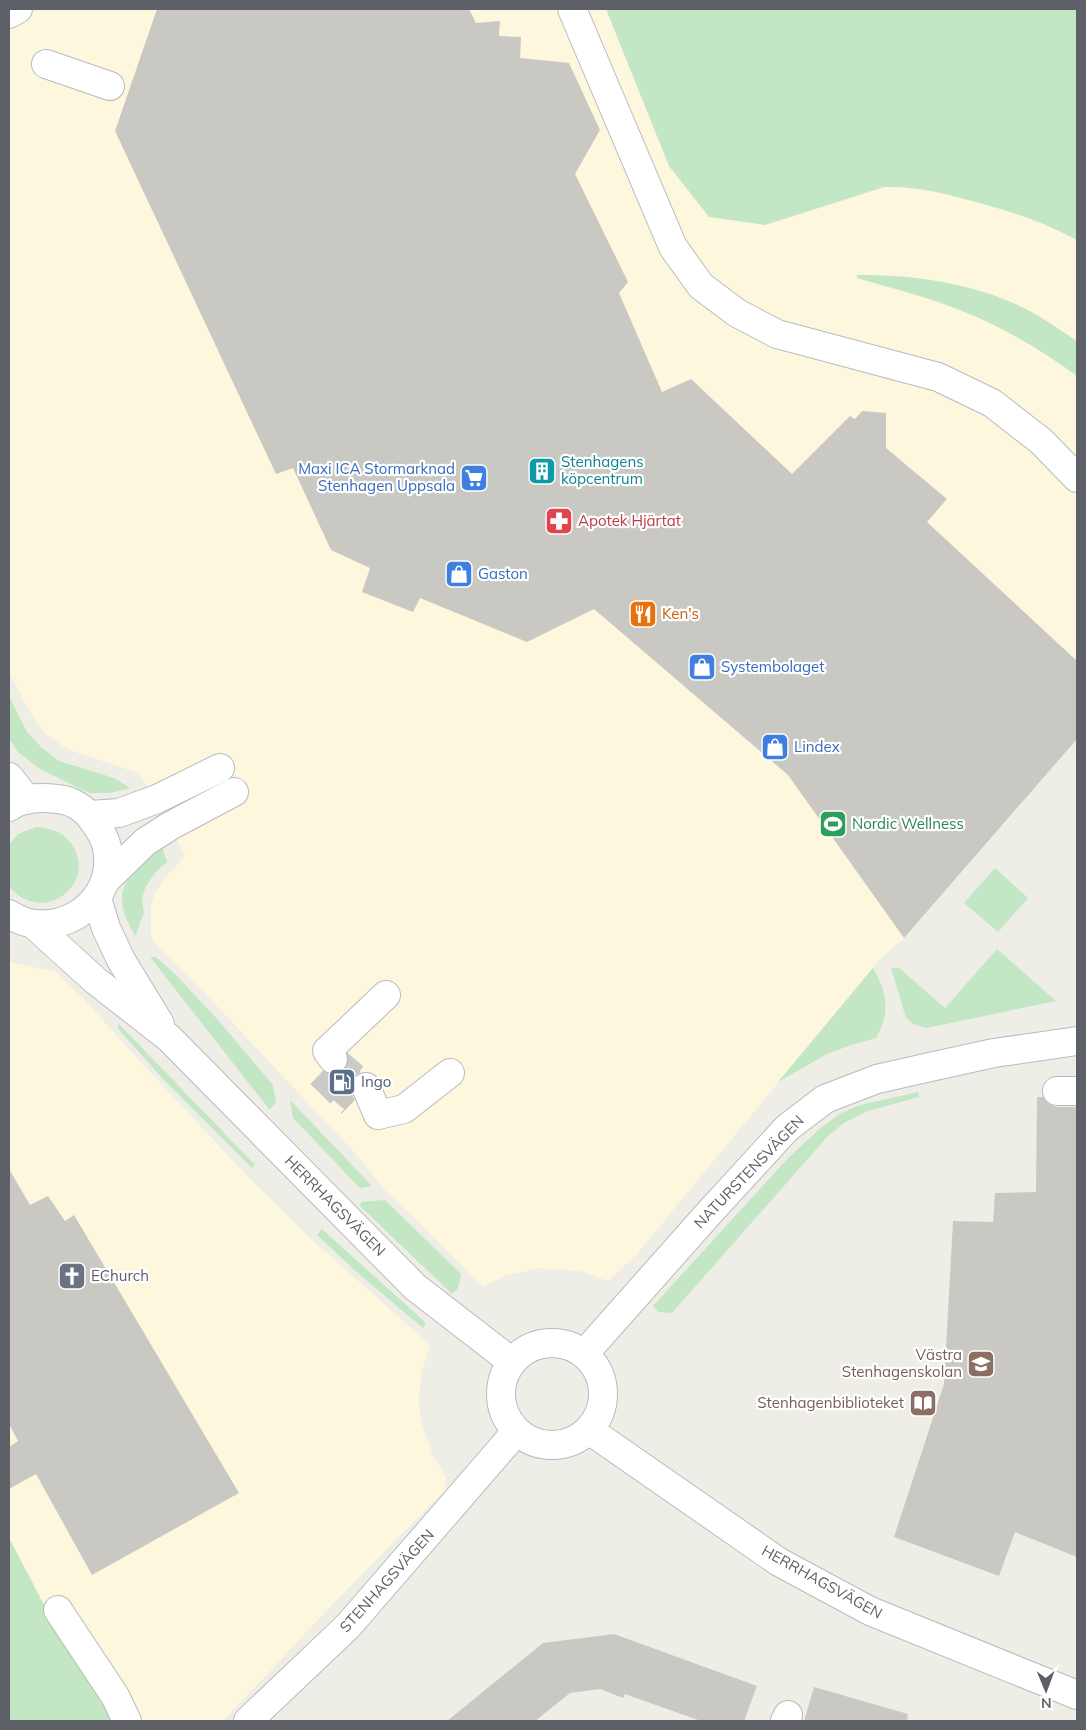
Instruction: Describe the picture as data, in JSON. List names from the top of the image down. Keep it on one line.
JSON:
{"streets":{"street":["NATURSTENSVÄGEN","HERRHAGSVÄGEN","STENHAGSVÄGEN"]},"crossings":[["NATURSTENSVÄGEN","HERRHAGSVÄGEN"],["NATURSTENSVÄGEN","STENHAGSVÄGEN"],["HERRHAGSVÄGEN","STENHAGSVÄGEN"]],"places":{"building":["Stenhagens köpcentrum"],"supermarket":["Maxi ICA Stormarknad Stenhagen Uppsala"],"pharmacy":["Apotek Hjärtat"],"shop":["Gaston","Systembolaget","Lindex"],"restaurant":["Ken's"],"sports":["Nordic Wellness"],"fuel station":["Ingo"],"church":["EChurch"],"school or university":["Västra Stenhagenskolan"],"library":["Stenhagenbiblioteket"]},"north":"bottom"}
